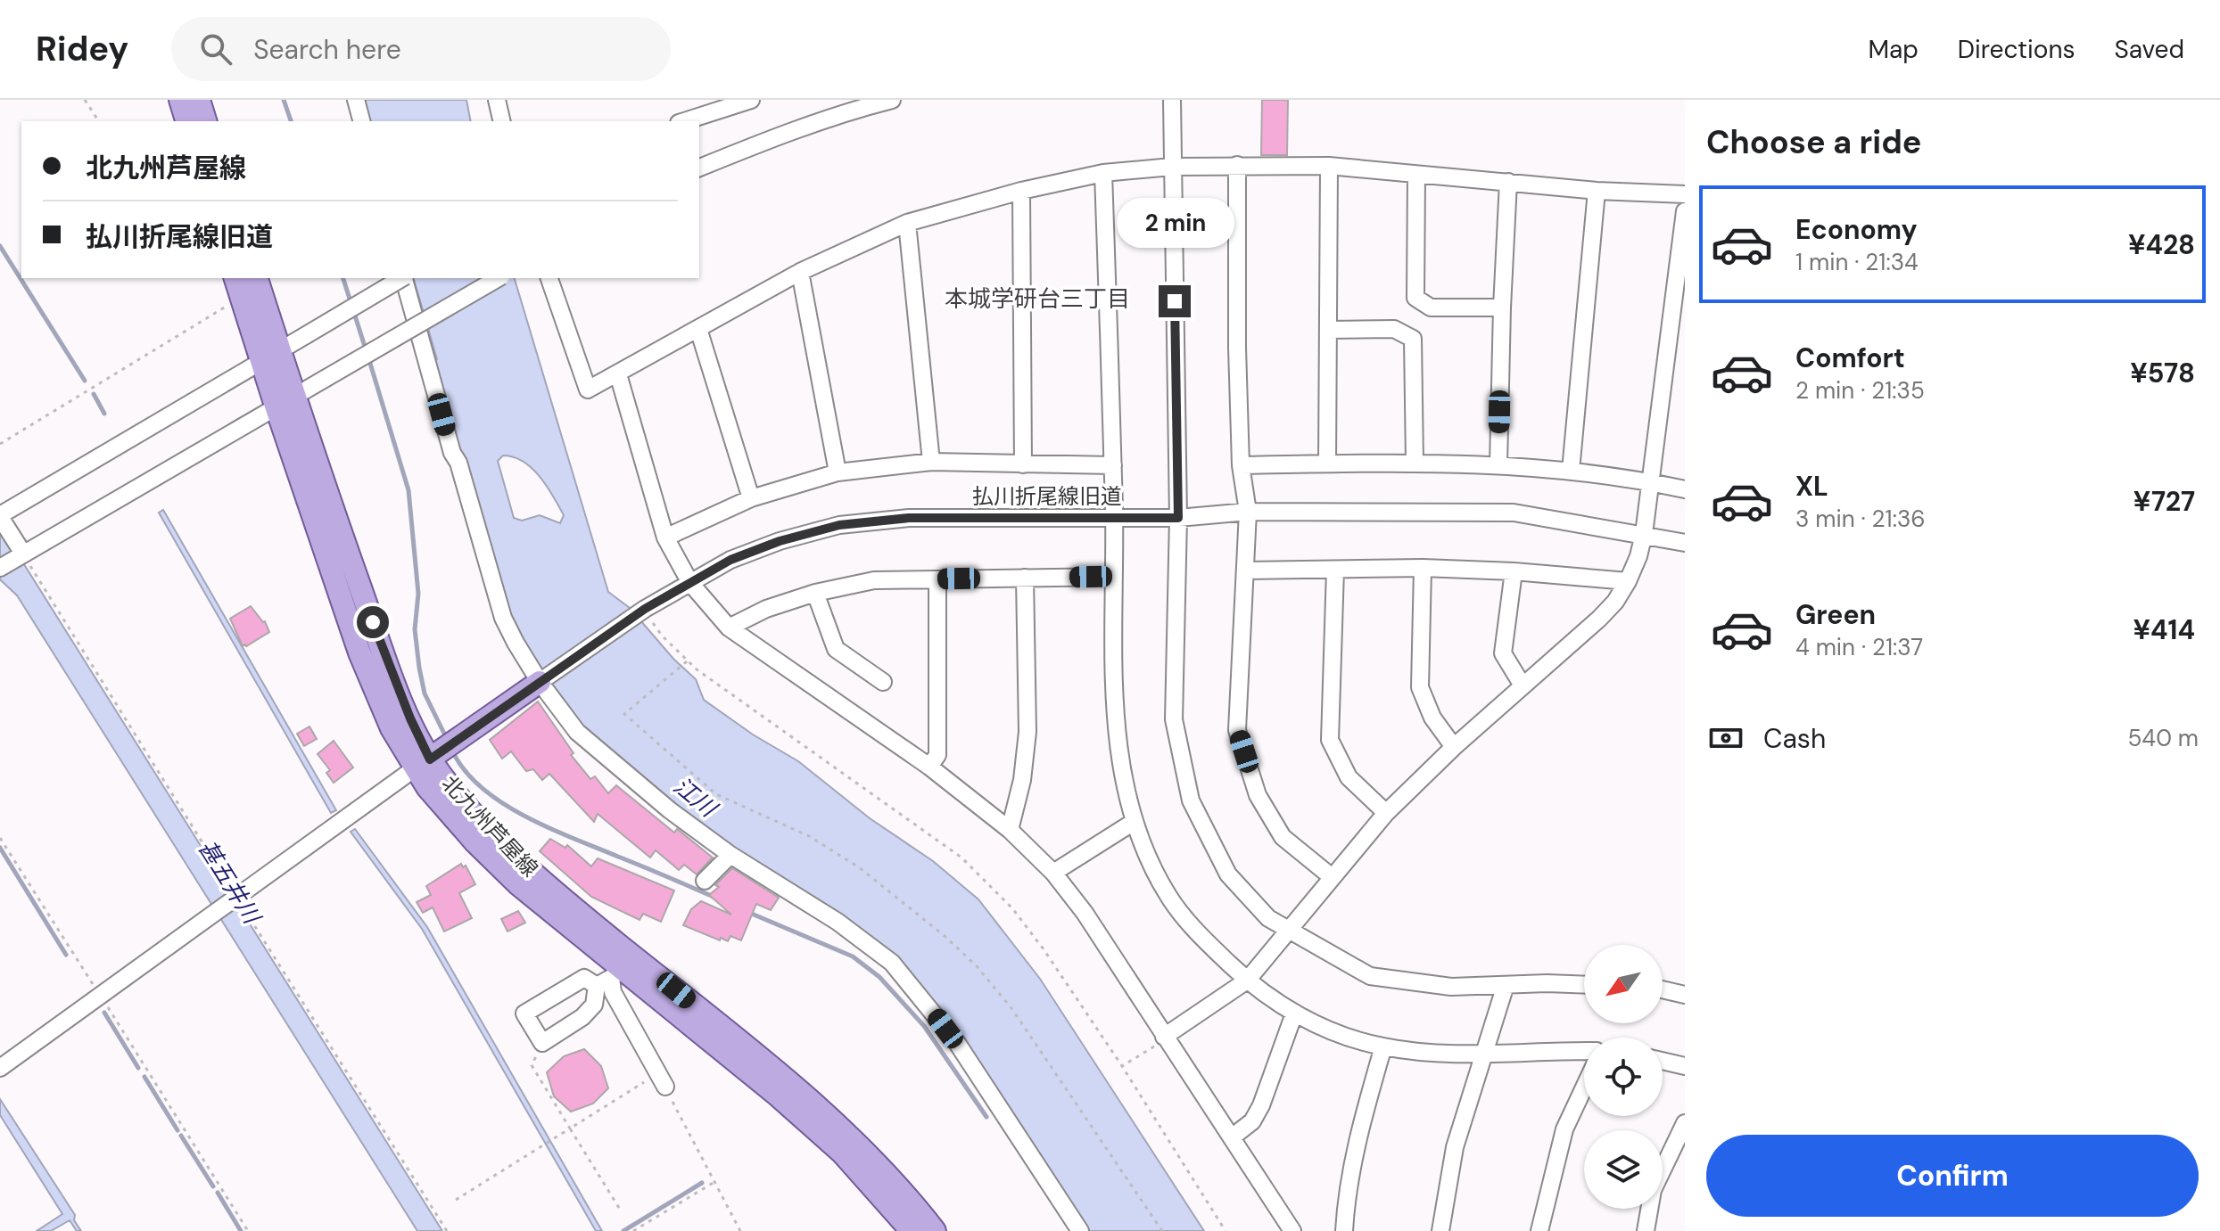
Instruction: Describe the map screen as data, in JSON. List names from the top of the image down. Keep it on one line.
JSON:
{"streets":{"main road":["北九州芦屋線"],"street":["払川折尾線旧道"]},"districts":["本城学研台三丁目"],"water":["江川","甚五井川"],"north":"bottom left","page":{"header":"Ridey","search":"Search here","nav":["Map","Directions","Saved"],"heading":"Choose a ride","banner":["北九州芦屋線","払川折尾線旧道"],"list":[{"name":"Economy","note":"1 min · 21:34","value":"¥428"},{"name":"Comfort","note":"2 min · 21:35","value":"¥578"},{"name":"XL","note":"3 min · 21:36","value":"¥727"},{"name":"Green","note":"4 min · 21:37","value":"¥414"}],"bubble":"2 min","pay":["Cash","540 m"],"buttons":"Confirm"}}
